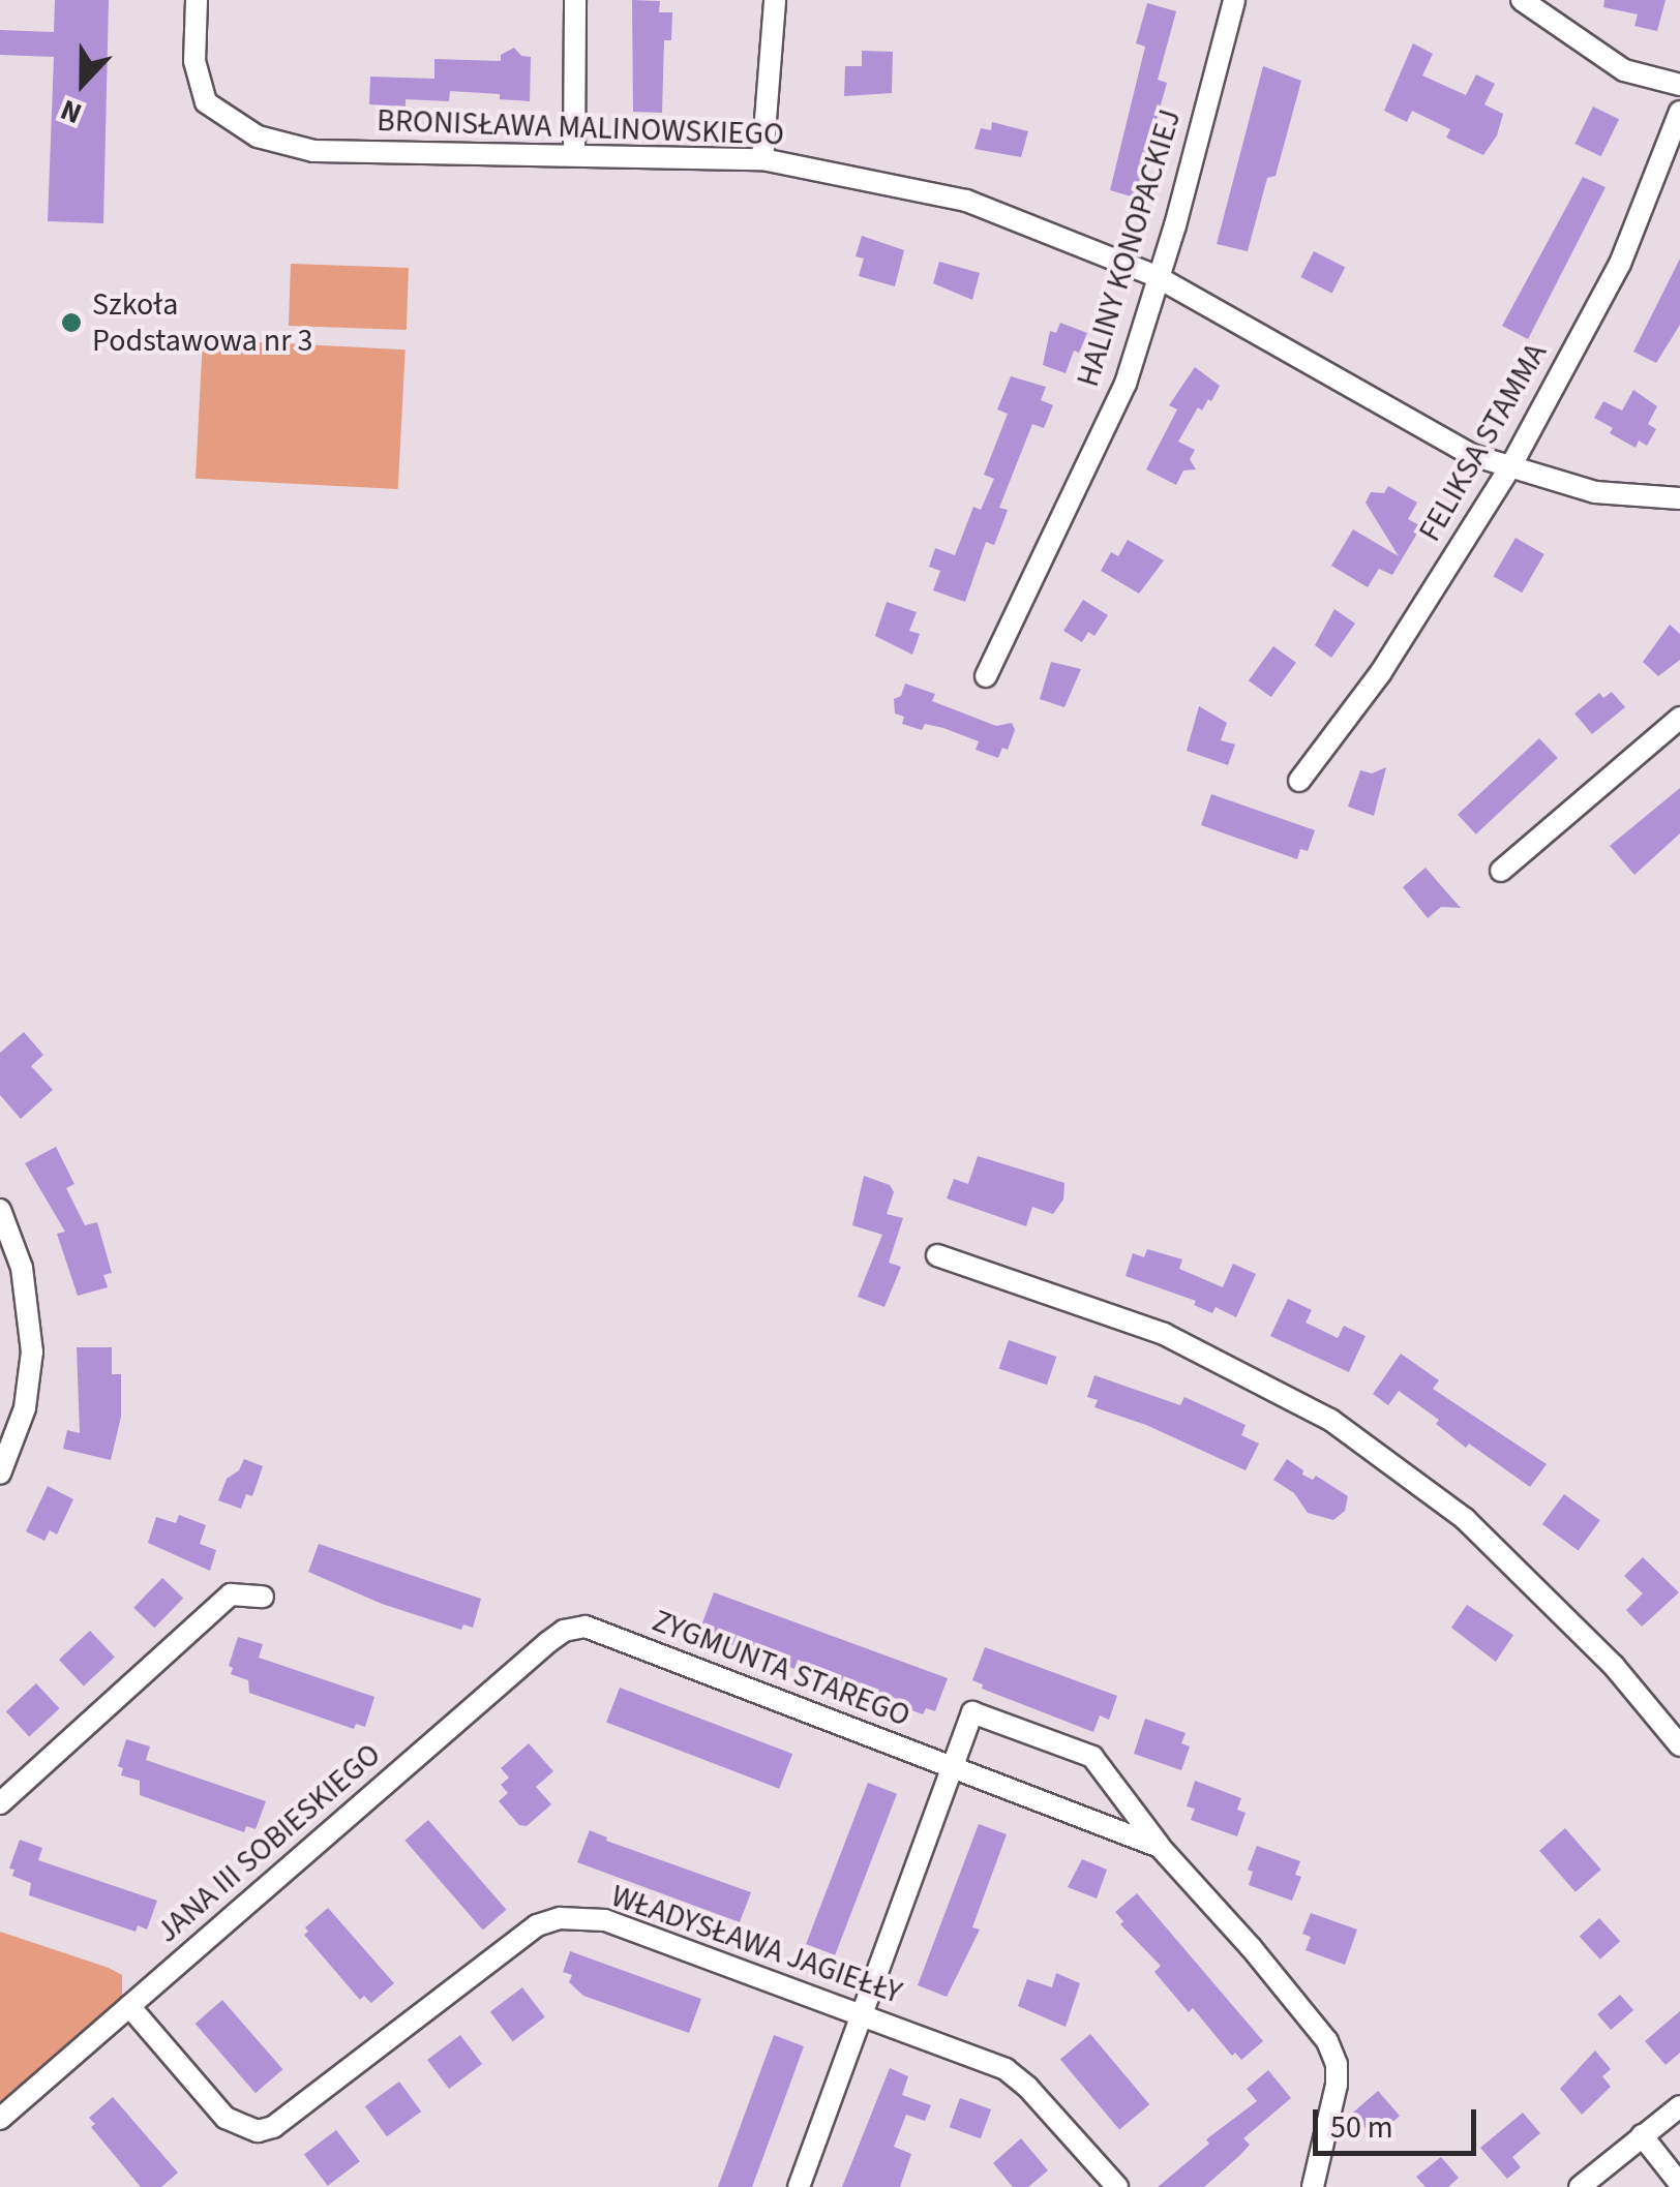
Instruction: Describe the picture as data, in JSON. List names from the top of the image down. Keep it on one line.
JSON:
{"streets":{"street":["BRONISŁAWA MALINOWSKIEGO","HALINY KONOPACKIEJ","FELIKSA STAMMA","ZYGMUNTA STAREGO","JANA III SOBIESKIEGO","WŁADYSŁAWA JAGIEŁŁY"]},"crossings":[["BRONISŁAWA MALINOWSKIEGO","HALINY KONOPACKIEJ"],["BRONISŁAWA MALINOWSKIEGO","FELIKSA STAMMA"],["ZYGMUNTA STAREGO","JANA III SOBIESKIEGO"],["JANA III SOBIESKIEGO","WŁADYSŁAWA JAGIEŁŁY"]],"places":["Szkoła Podstawowa nr 3"],"scale_bar":"50 m","north":"bottom"}
